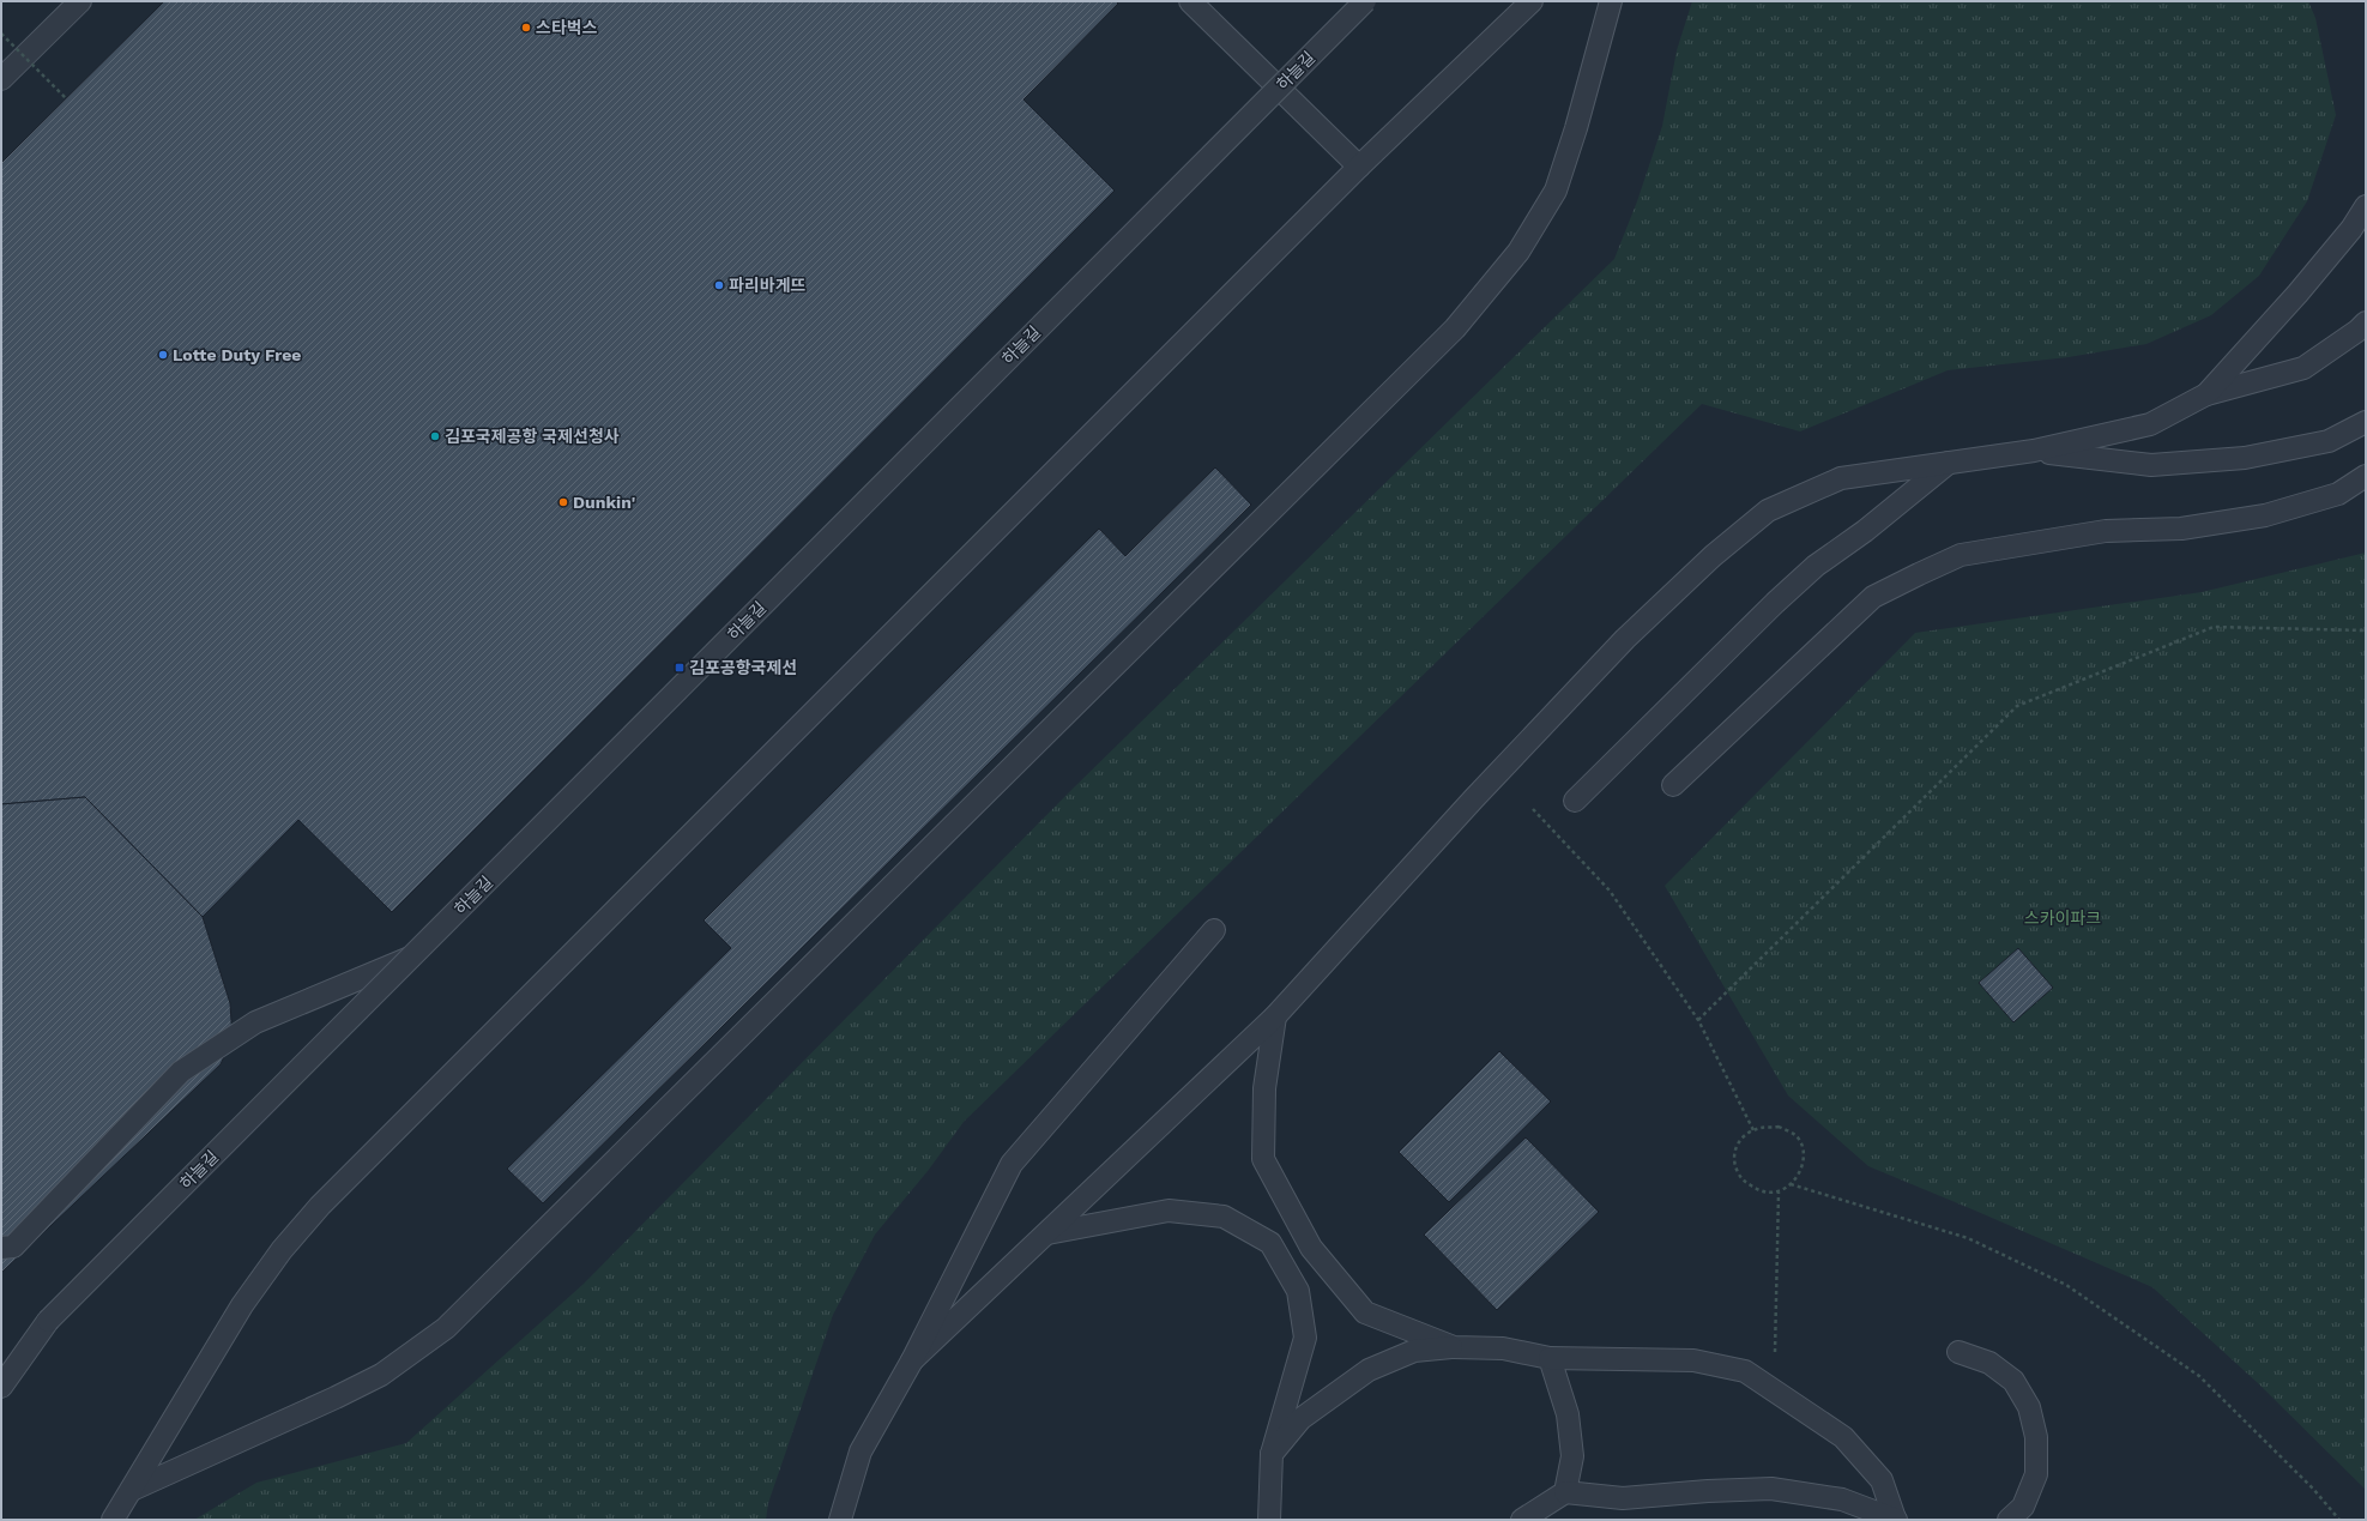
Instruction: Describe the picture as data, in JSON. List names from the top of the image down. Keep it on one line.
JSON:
{"streets":{"lane":["하늘길"]},"parks":["스카이파크"],"places":{"other":["스타벅스","파리바게뜨","Lotte Duty Free","김포국제공항 국제선청사","Dunkin'"],"transit":["김포공항국제선"]}}
